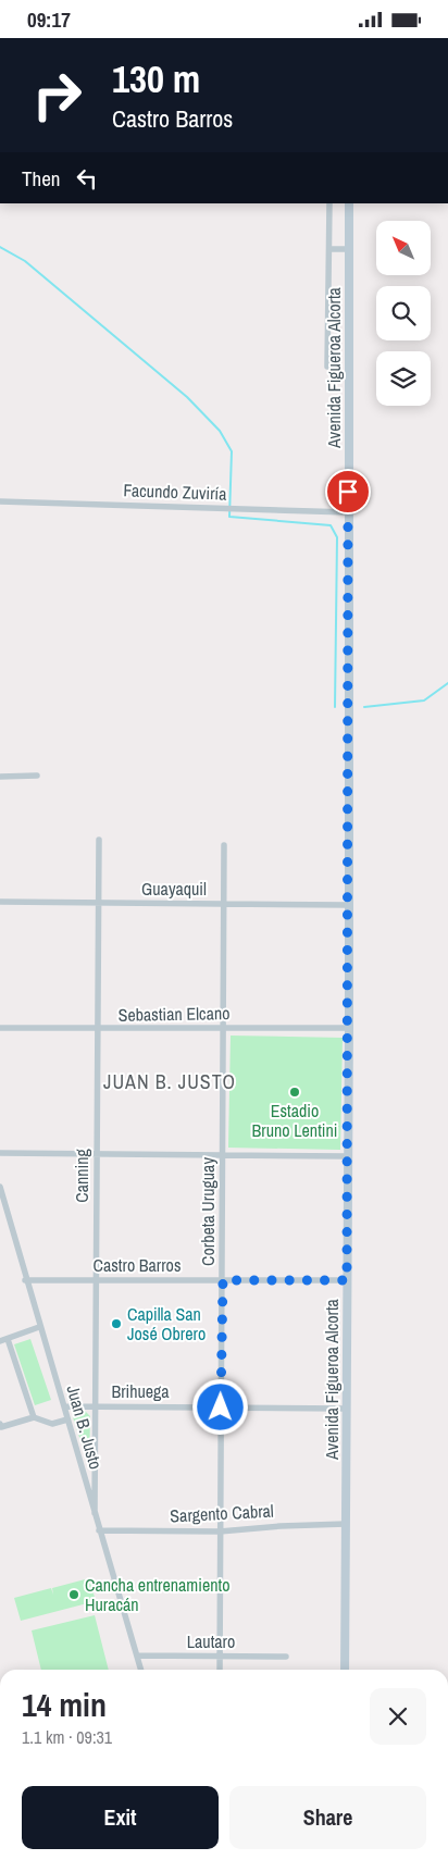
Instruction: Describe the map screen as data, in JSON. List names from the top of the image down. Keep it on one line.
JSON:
{"streets":{"main road":["Avenida Figueroa Alcorta"],"street":["Facundo Zuviría","Guayaquil","Sebastian Elcano","Canning","Corbeta Uruguay","Castro Barros","Brihuega","Juan B. Justo","Sargento Cabral","Lautaro"]},"crossings":[["Avenida Figueroa Alcorta","Facundo Zuviría"],["Avenida Figueroa Alcorta","Guayaquil"],["Avenida Figueroa Alcorta","Sebastian Elcano"],["Avenida Figueroa Alcorta","Castro Barros"],["Avenida Figueroa Alcorta","Brihuega"],["Avenida Figueroa Alcorta","Sargento Cabral"],["Guayaquil","Canning"],["Guayaquil","Corbeta Uruguay"],["Sebastian Elcano","Canning"],["Sebastian Elcano","Corbeta Uruguay"],["Canning","Castro Barros"],["Canning","Brihuega"],["Canning","Juan B. Justo"],["Corbeta Uruguay","Castro Barros"],["Corbeta Uruguay","Brihuega"],["Corbeta Uruguay","Sargento Cabral"],["Corbeta Uruguay","Lautaro"],["Castro Barros","Juan B. Justo"],["Brihuega","Juan B. Justo"],["Juan B. Justo","Sargento Cabral"],["Juan B. Justo","Lautaro"]],"districts":["JUAN B. JUSTO"],"places":["Estadio Bruno Lentini","Capilla San José Obrero","Cancha entrenamiento Huracán"],"north":"top left","page":{"status":"09:17","turn":["130 m","Castro Barros"],"then":"Then","heading":["14 min","1.1 km · 09:31"],"buttons":["Exit","Share"]}}
